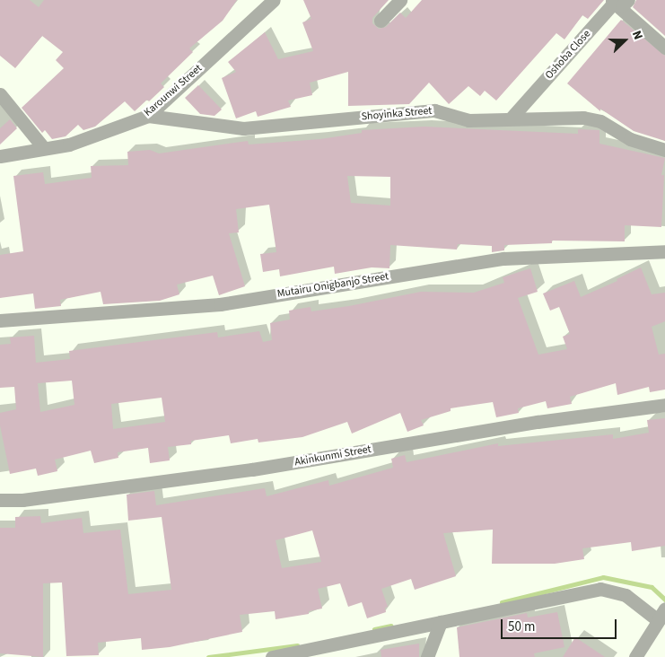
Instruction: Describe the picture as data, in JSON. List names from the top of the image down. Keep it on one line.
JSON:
{"streets":{"street":["Oshoba Close","Karounwi Street","Shoyinka Street","Mutairu Onigbanjo Street","Akinkunmi Street"]},"crossings":[["Oshoba Close","Shoyinka Street"],["Karounwi Street","Shoyinka Street"]],"scale_bar":"50 m","north":"right"}
